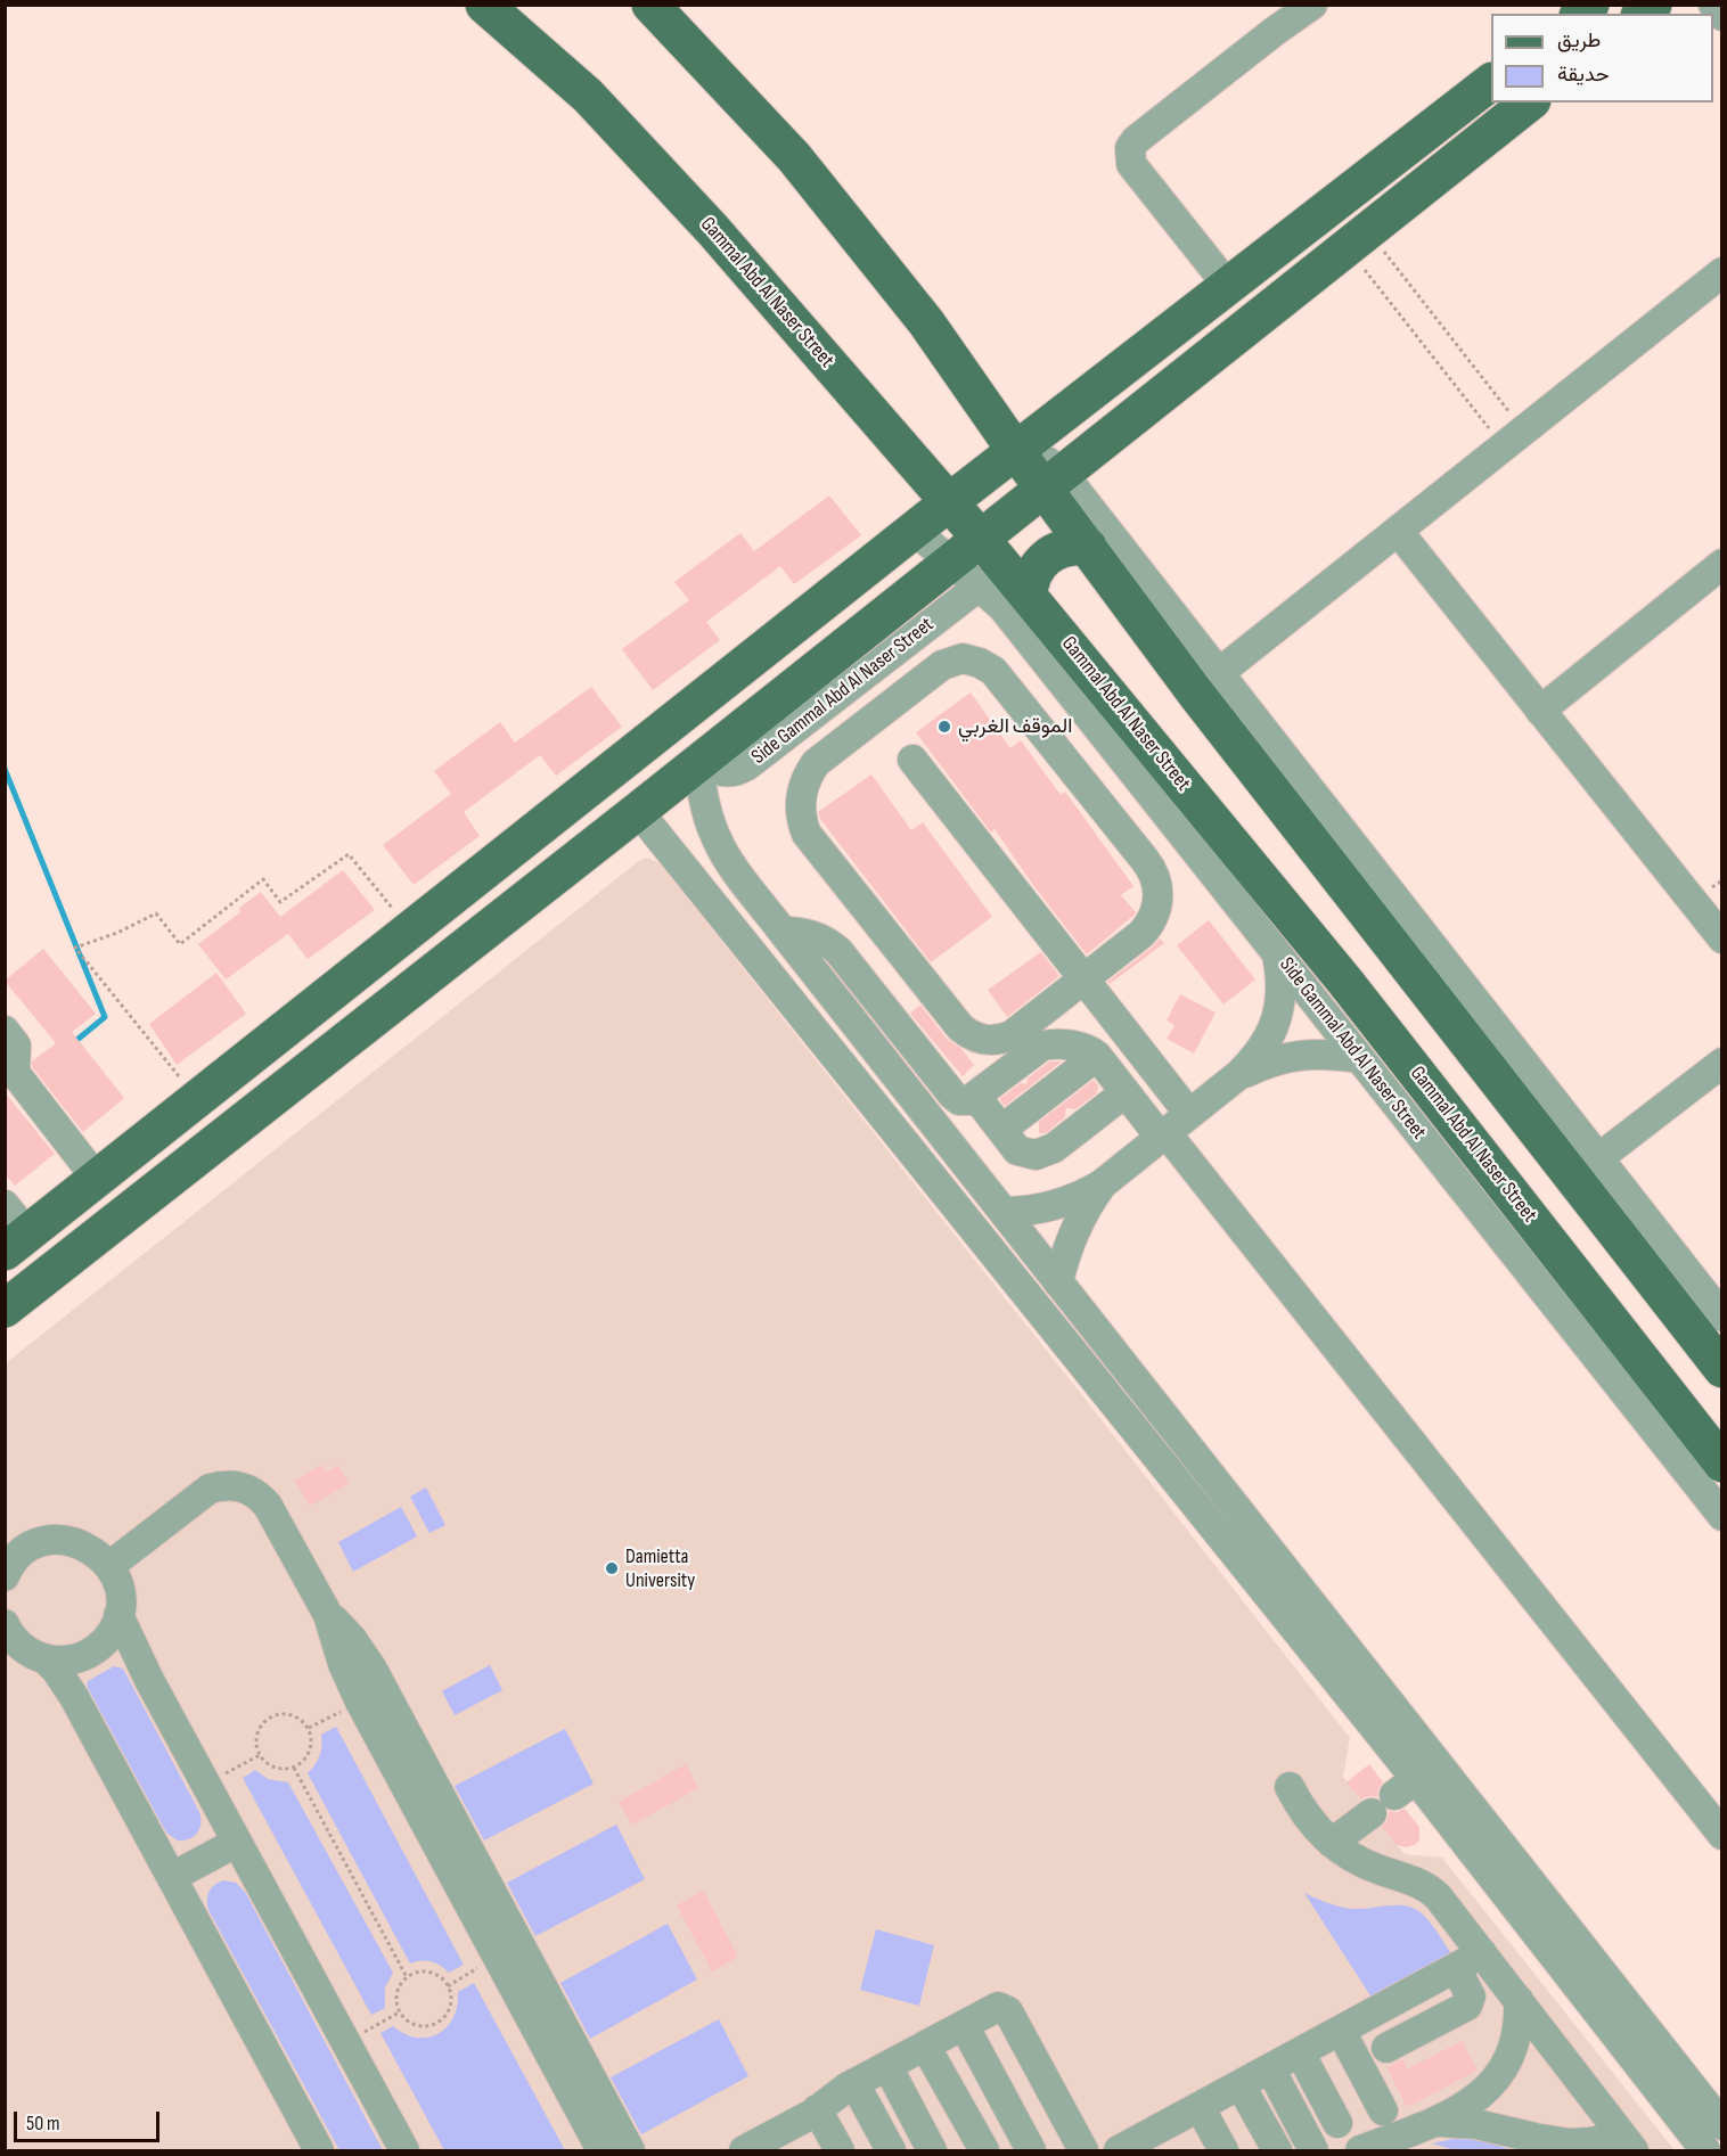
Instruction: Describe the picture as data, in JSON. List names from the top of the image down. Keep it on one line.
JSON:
{"streets":{"main road":["Gammal Abd Al Naser Street"],"street":["Side Gammal Abd Al Naser Street"]},"crossings":[["Gammal Abd Al Naser Street","Side Gammal Abd Al Naser Street"]],"places":["الموقف الغربي","Damietta University"],"legend":["طريق","حديقة"],"scale_bar":"50 m"}
